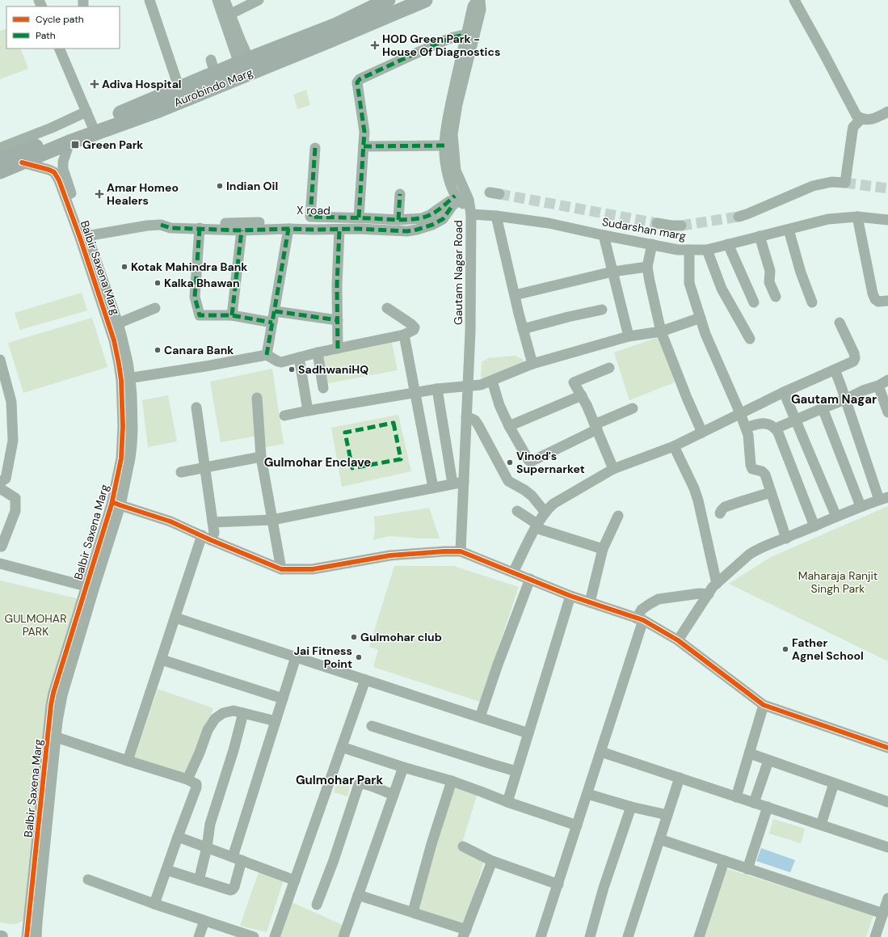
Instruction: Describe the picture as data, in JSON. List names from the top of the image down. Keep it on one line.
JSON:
{"streets":{"highway":["Aurobindo Marg"],"street":["X road","Sudarshan marg","Balbir Saxena Marg","Gautam Nagar Road"]},"crossings":[["Aurobindo Marg","Balbir Saxena Marg"],["X road","Balbir Saxena Marg"],["Sudarshan marg","Gautam Nagar Road"]],"districts":["Gautam Nagar","Gulmohar Enclave","Gulmohar Park"],"parks":["Maharaja Ranjit Singh Park","GULMOHAR PARK"],"places":{"health":["HOD Green Park - House Of Diagnostics","Adiva Hospital","Amar Homeo Healers"],"transit":["Green Park"],"other":["Indian Oil","Kotak Mahindra Bank","Kalka Bhawan","Canara Bank","SadhwaniHQ","Vinod's Supernarket","Gulmohar club","Father Agnel School","Jai Fitness Point"]},"legend":["Cycle path","Path"]}
